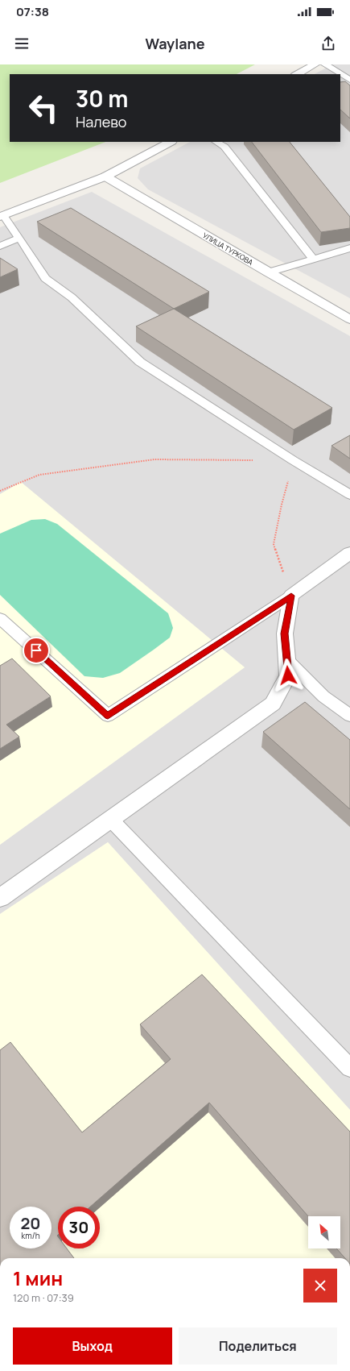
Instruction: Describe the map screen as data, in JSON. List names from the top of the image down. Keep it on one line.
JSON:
{"streets":{"street":["УЛИЦА ТУРКОВА"]},"north":"top left","page":{"status":"07:38","header":"Waylane","turn":["30 m","Налево"],"speed":"20 km/h","limit":"30","heading":["1 мин","120 m · 07:39"],"buttons":["Выход","Поделиться"]}}
